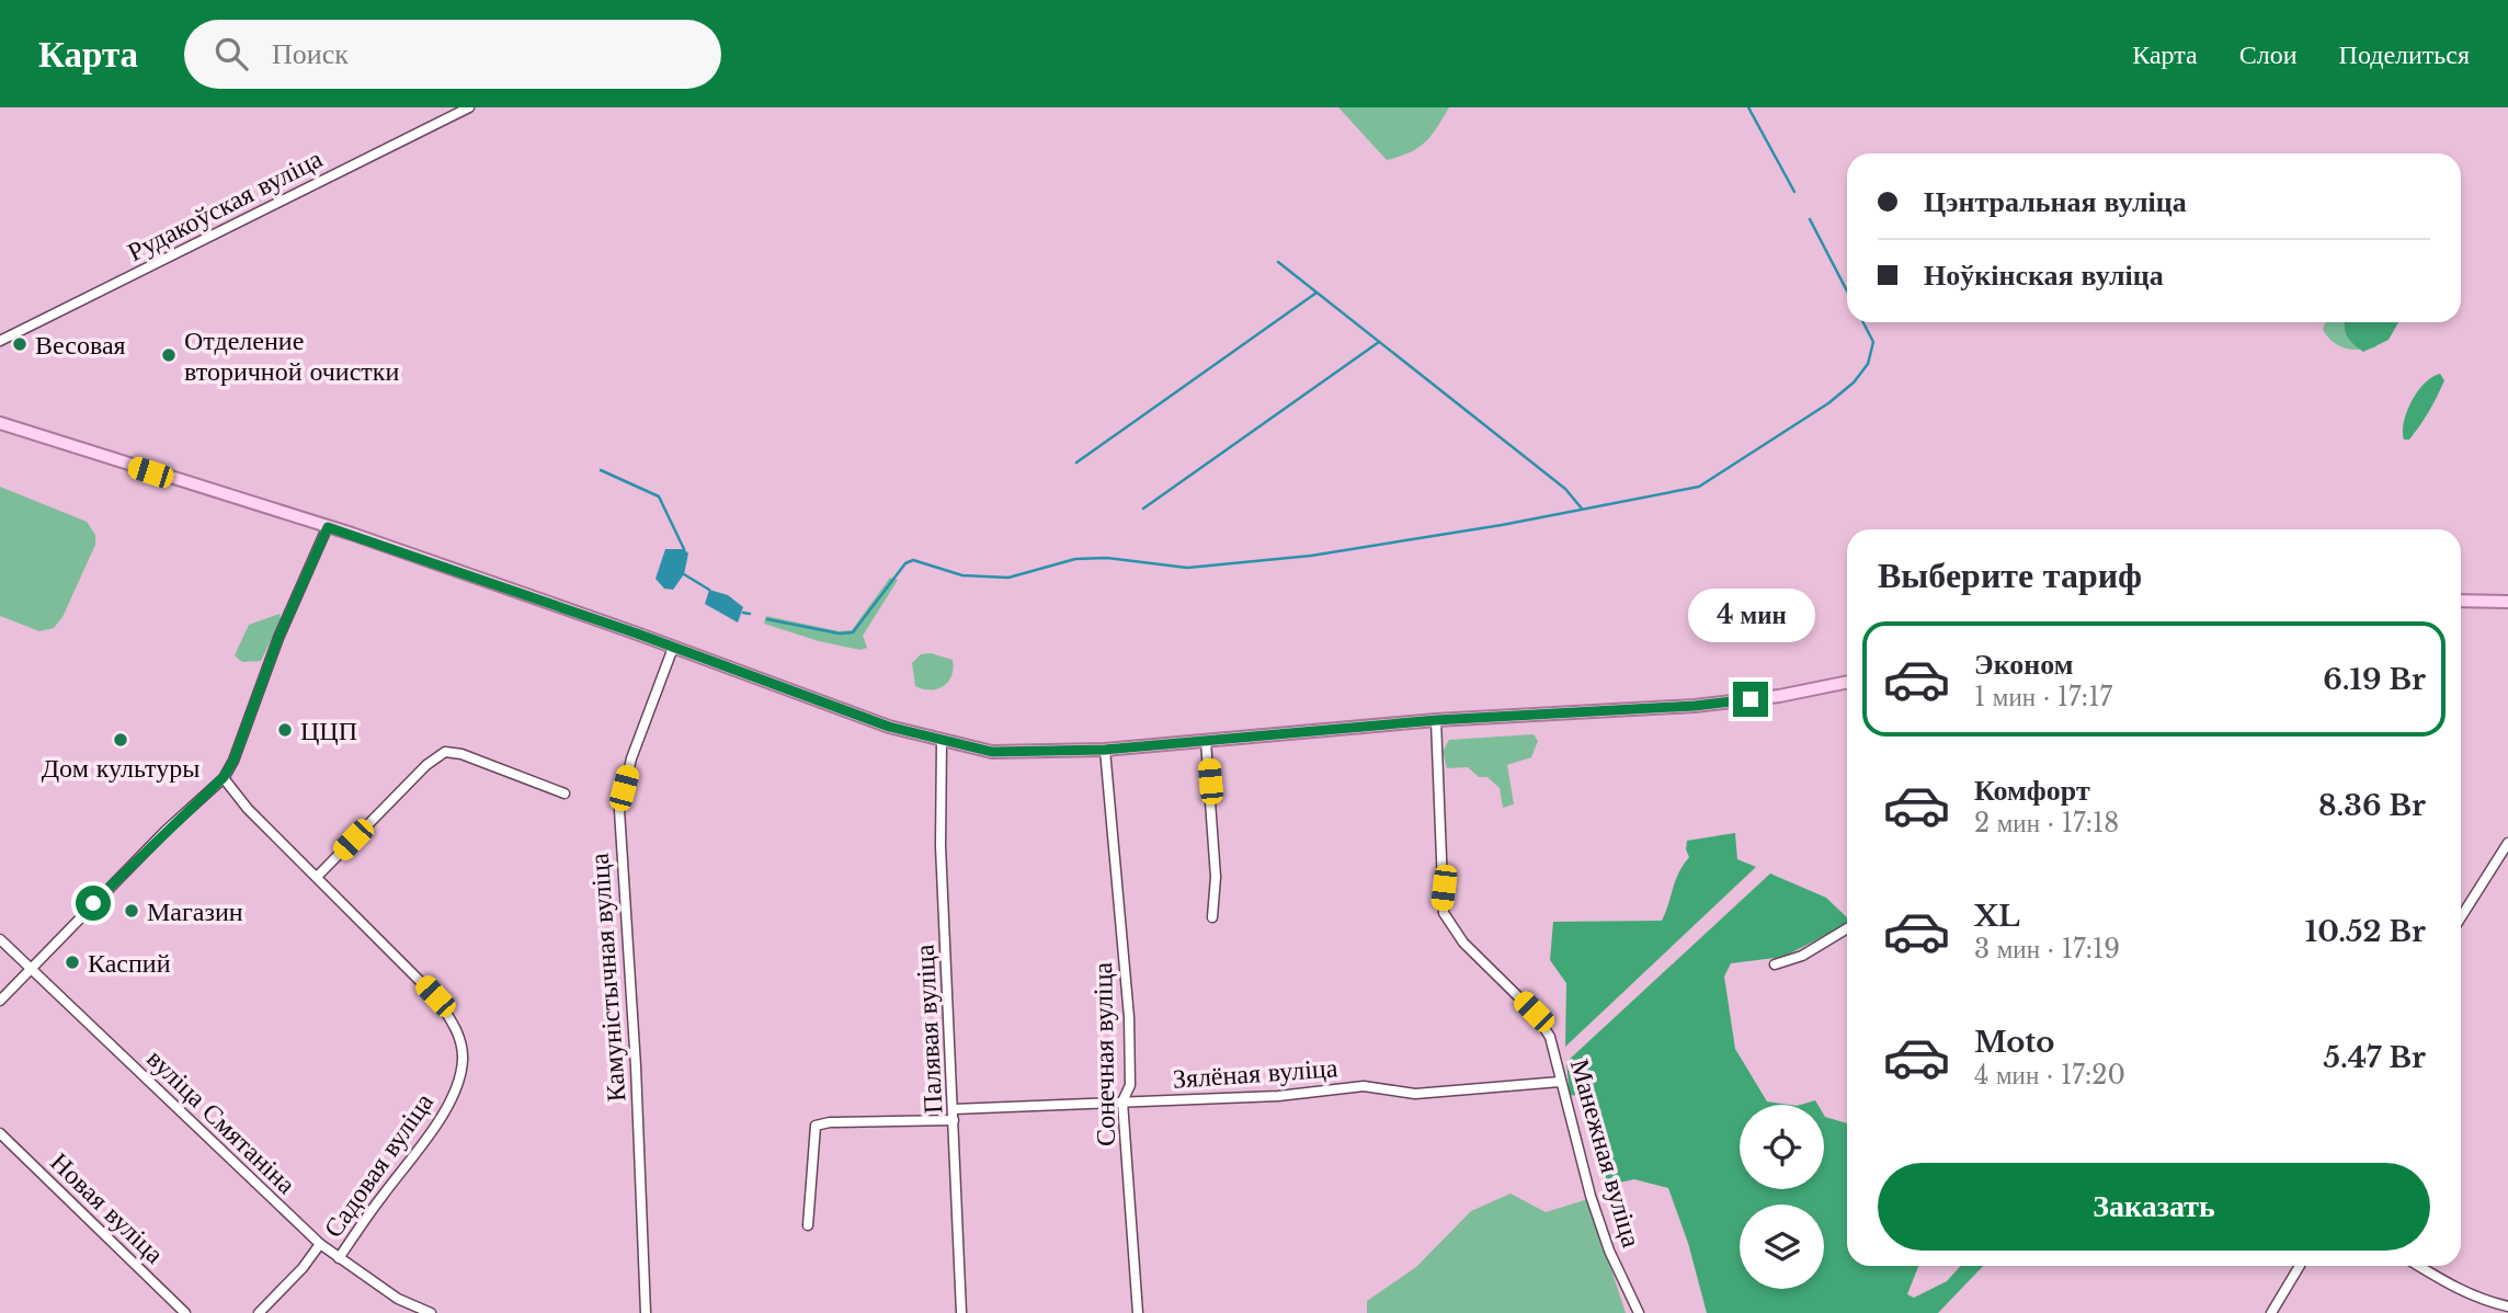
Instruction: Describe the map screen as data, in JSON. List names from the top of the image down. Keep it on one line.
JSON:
{"streets":{"street":["Рудакоўская вуліца","Камуністычная вуліца","Палявая вуліца","Сонечная вуліца","Зялёная вуліца","вуліца Смятаніна","Манежная вуліца","Садовая вуліца","Новая вуліца"]},"crossings":[["Палявая вуліца","Зялёная вуліца"],["Сонечная вуліца","Зялёная вуліца"],["Зялёная вуліца","Манежная вуліца"],["вуліца Смятаніна","Садовая вуліца"]],"places":["Весовая","Отделение вторичной очистки","ЦЦП","Дом культуры","Магазин","Каспий"],"page":{"header":"Карта","search":"Поиск","nav":["Карта","Слои","Поделиться"],"banner":["Цэнтральная вуліца","Ноўкінская вуліца"],"heading":"Выберите тариф","bubble":"4 мин","list":[{"name":"Эконом","note":"1 мин · 17:17","value":"6.19 Br"},{"name":"Комфорт","note":"2 мин · 17:18","value":"8.36 Br"},{"name":"XL","note":"3 мин · 17:19","value":"10.52 Br"},{"name":"Moto","note":"4 мин · 17:20","value":"5.47 Br"}],"buttons":"Заказать"}}
